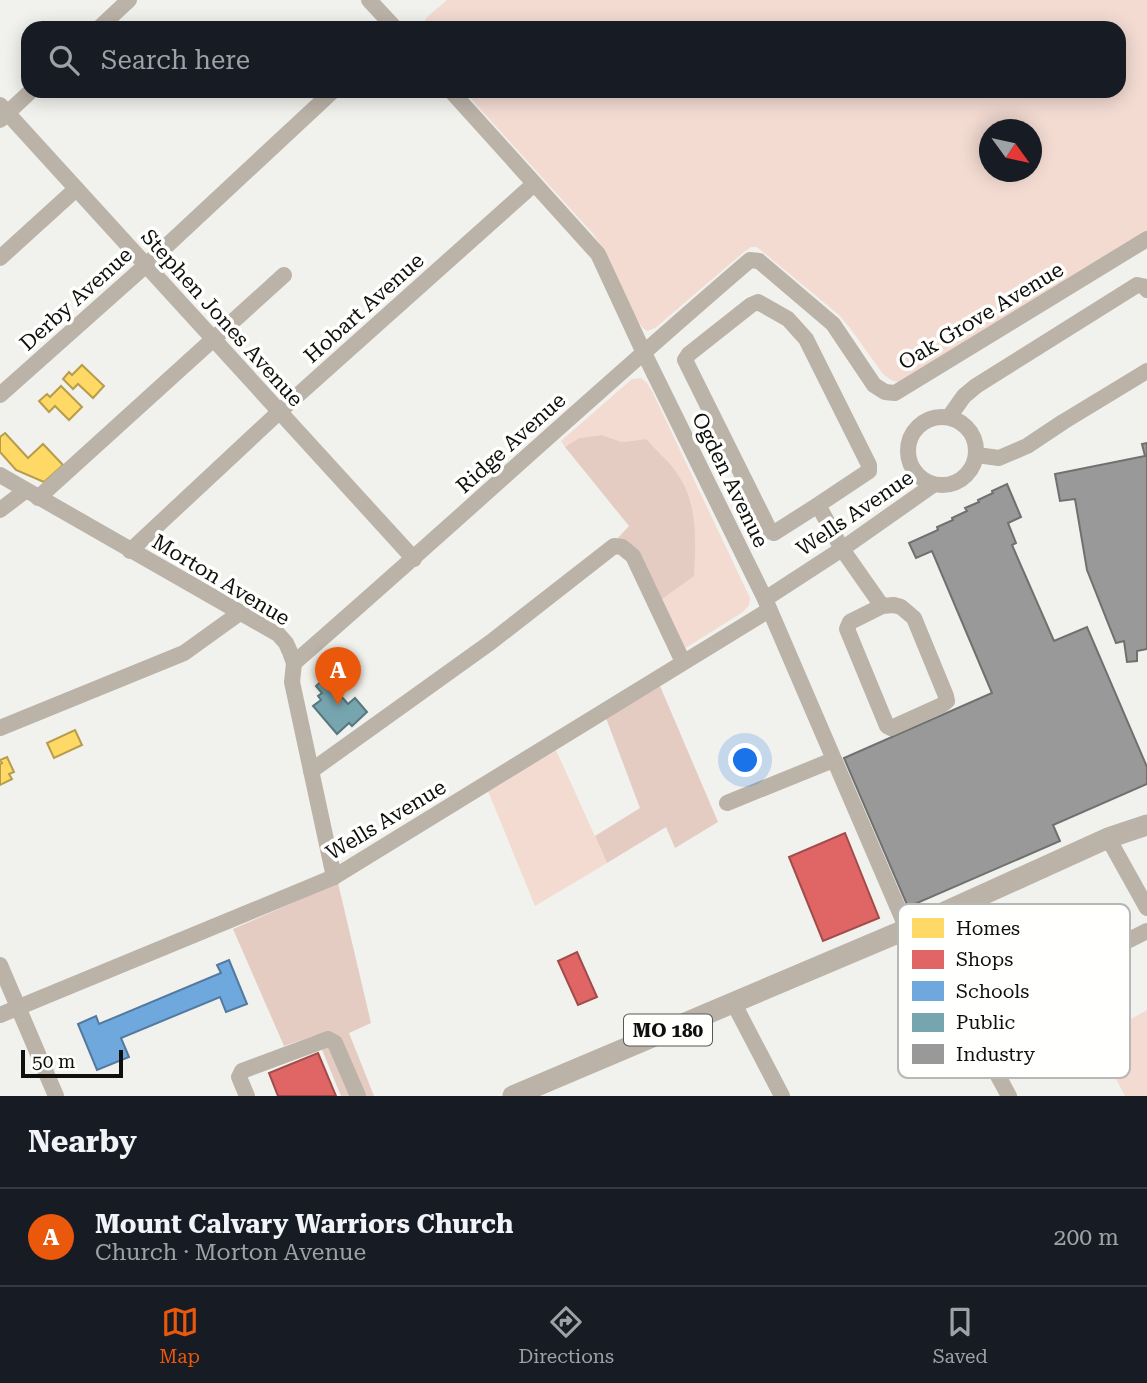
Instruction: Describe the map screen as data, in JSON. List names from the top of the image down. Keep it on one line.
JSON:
{"streets":{"main road":["MO 180"],"street":["Derby Avenue","Hobart Avenue","Oak Grove Avenue","Stephen Jones Avenue","Ridge Avenue","Ogden Avenue","Wells Avenue","Morton Avenue"]},"crossings":[["Derby Avenue","Stephen Jones Avenue"],["Hobart Avenue","Stephen Jones Avenue"],["Hobart Avenue","Ogden Avenue"],["Hobart Avenue","Morton Avenue"],["Oak Grove Avenue","Ridge Avenue"],["Stephen Jones Avenue","Ridge Avenue"],["Ridge Avenue","Ogden Avenue"],["Ridge Avenue","Morton Avenue"],["Ogden Avenue","Wells Avenue"],["Wells Avenue","Morton Avenue"]],"legend":["Homes","Shops","Schools","Public","Industry"],"scale_bar":"50 m","north":"bottom right","page":{"search":"Search here","pins":"A","scale":"50 m","heading":"Nearby","list":[{"mark":"A","name":"Mount Calvary Warriors Church","note":"Church · Morton Avenue","value":"200 m"}],"nav":["Map","Directions","Saved"]}}
